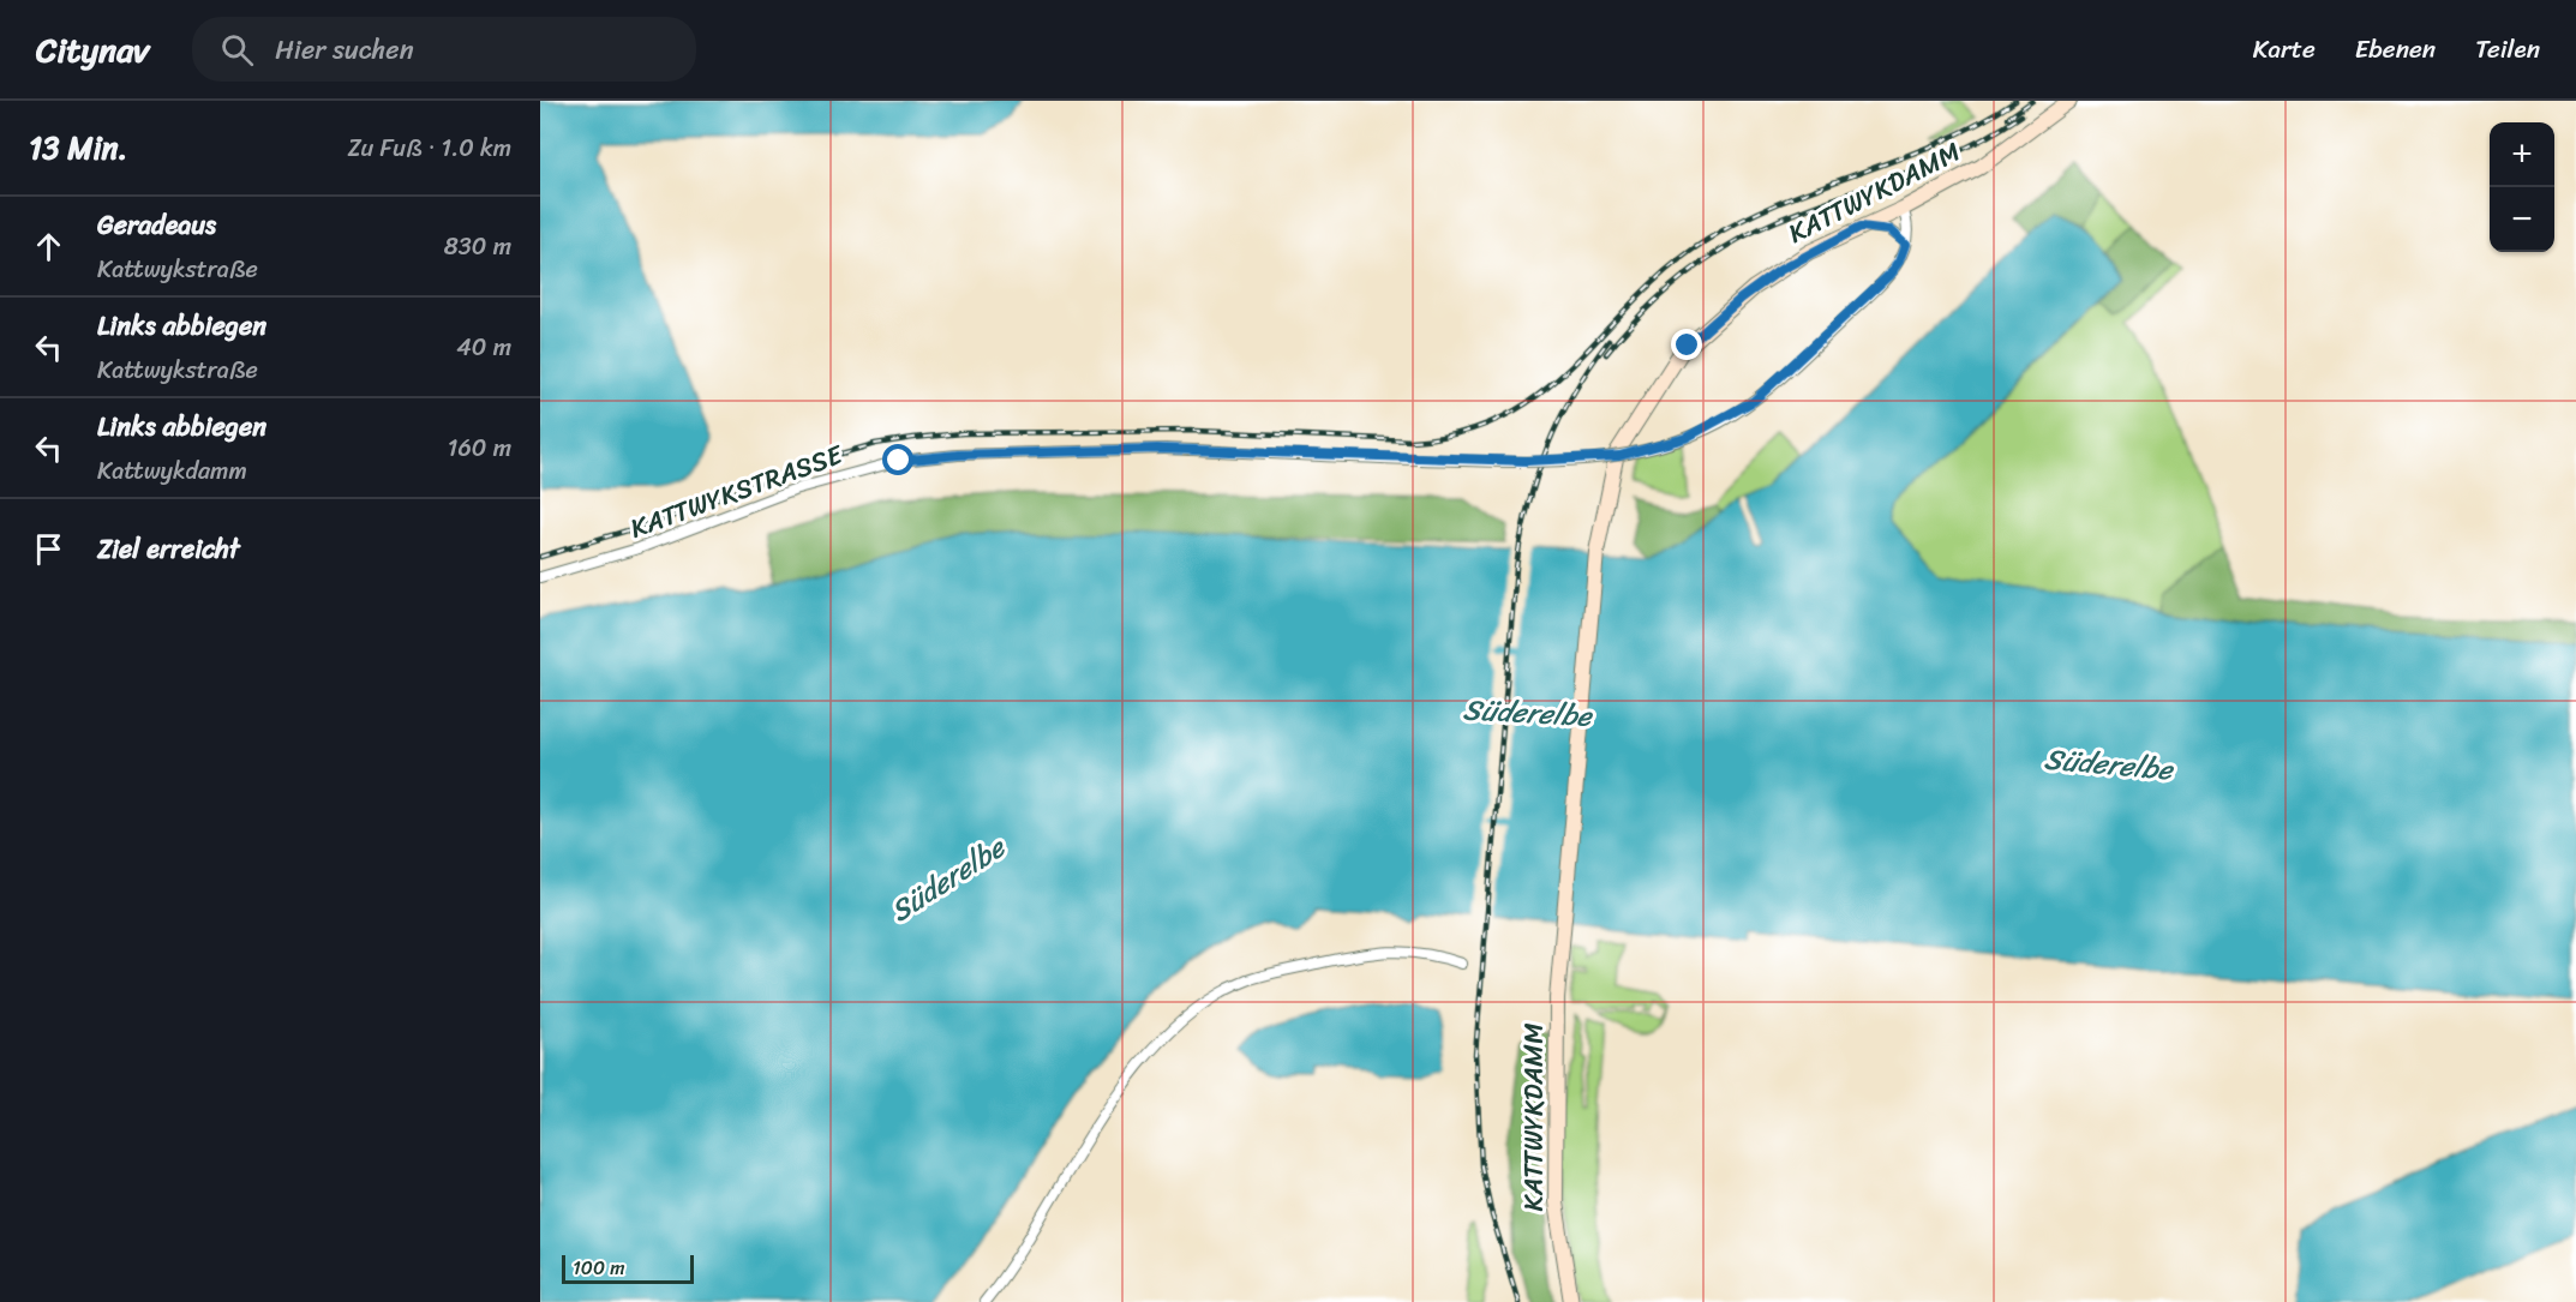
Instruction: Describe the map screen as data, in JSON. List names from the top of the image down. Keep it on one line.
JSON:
{"streets":{"main road":["KATTWYKDAMM"],"street":["KATTWYKSTRASSE"]},"water":["Süderelbe"],"scale_bar":"100 m","page":{"header":"Citynav","search":"Hier suchen","nav":["Karte","Ebenen","Teilen"],"heading":["13 Min.","Zu Fuß · 1.0 km"],"map_buttons":["+","−"],"list":[["Geradeaus","Kattwykstraße","830 m"],["Links abbiegen","Kattwykstraße","40 m"],["Links abbiegen","Kattwykdamm","160 m"],"Ziel erreicht"],"scale":"100 m"}}
